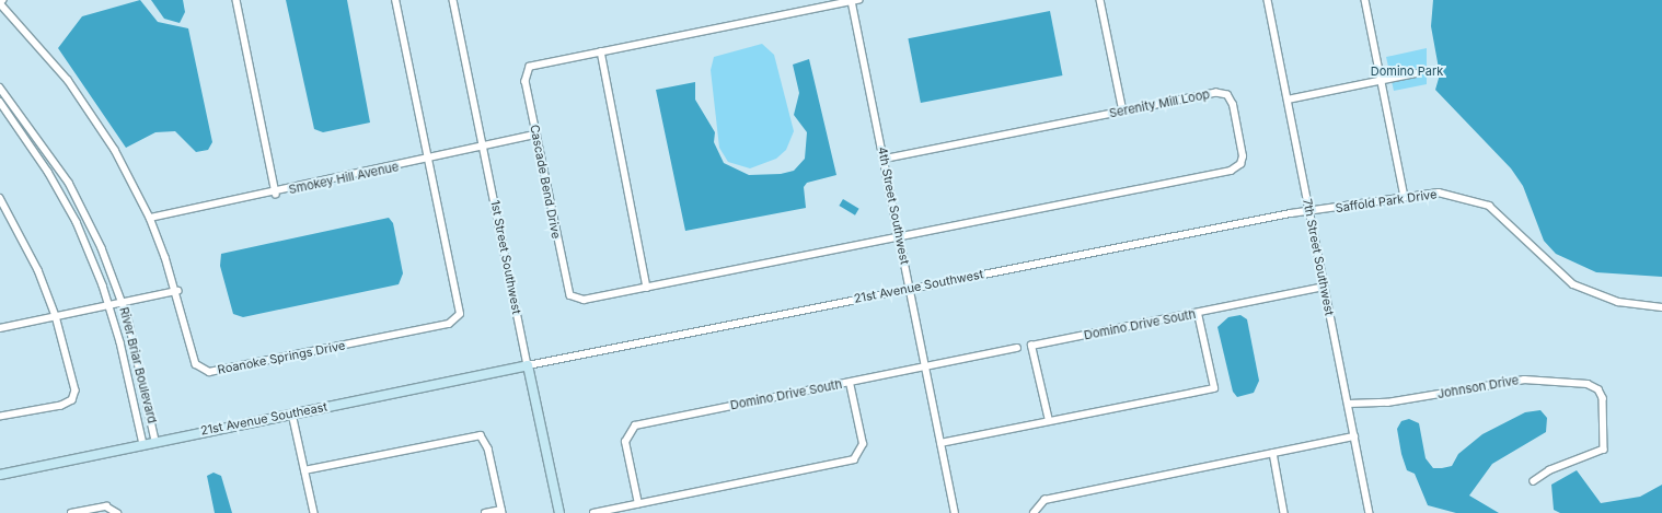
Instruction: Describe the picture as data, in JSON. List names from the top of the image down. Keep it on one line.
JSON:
{"streets":{"street":["Serenity Mill Loop","Smokey Hill Avenue","Cascade Bend Drive","Saffold Park Drive","4th Street Southwest","1st Street Southwest","7th Street Southwest","21st Avenue Southwest","Domino Drive South","Roanoke Springs Drive","River Briar Boulevard","Johnson Drive","21st Avenue Southeast"]},"crossings":[["Serenity Mill Loop","Cascade Bend Drive"],["Serenity Mill Loop","4th Street Southwest"],["Smokey Hill Avenue","Cascade Bend Drive"],["Smokey Hill Avenue","1st Street Southwest"],["Smokey Hill Avenue","Roanoke Springs Drive"],["Cascade Bend Drive","4th Street Southwest"],["Saffold Park Drive","7th Street Southwest"],["Saffold Park Drive","21st Avenue Southwest"],["4th Street Southwest","21st Avenue Southwest"],["4th Street Southwest","Domino Drive South"],["1st Street Southwest","21st Avenue Southwest"],["1st Street Southwest","21st Avenue Southeast"],["7th Street Southwest","21st Avenue Southwest"],["7th Street Southwest","Domino Drive South"],["7th Street Southwest","Johnson Drive"],["21st Avenue Southwest","21st Avenue Southeast"],["River Briar Boulevard","21st Avenue Southeast"]],"parks":["Domino Park"]}
